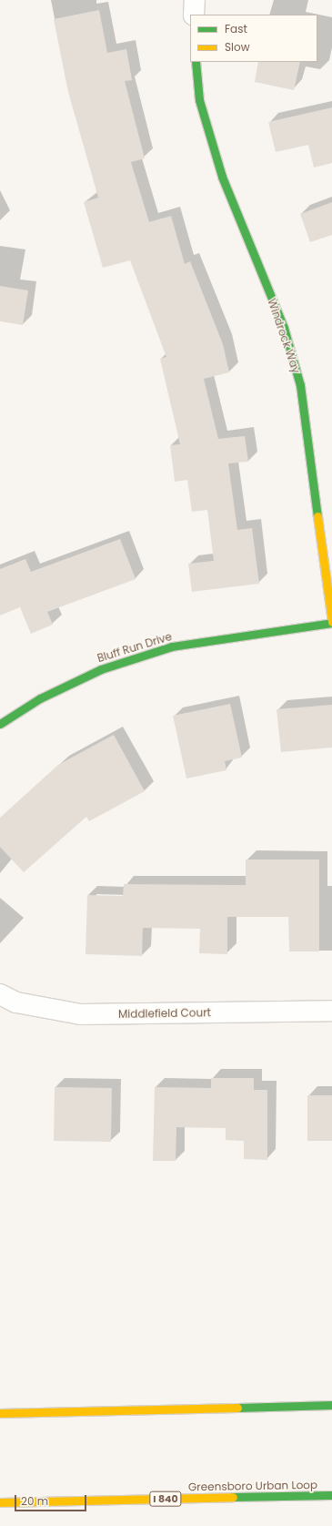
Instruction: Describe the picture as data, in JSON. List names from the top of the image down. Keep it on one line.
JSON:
{"streets":{"main road":["Windrock Way","Bluff Run Drive","Greensboro Urban Loop","I 840"],"street":["Middlefield Court"]},"crossings":[["Windrock Way","Bluff Run Drive"]],"legend":["Fast","Slow"],"scale_bar":"20 m"}
